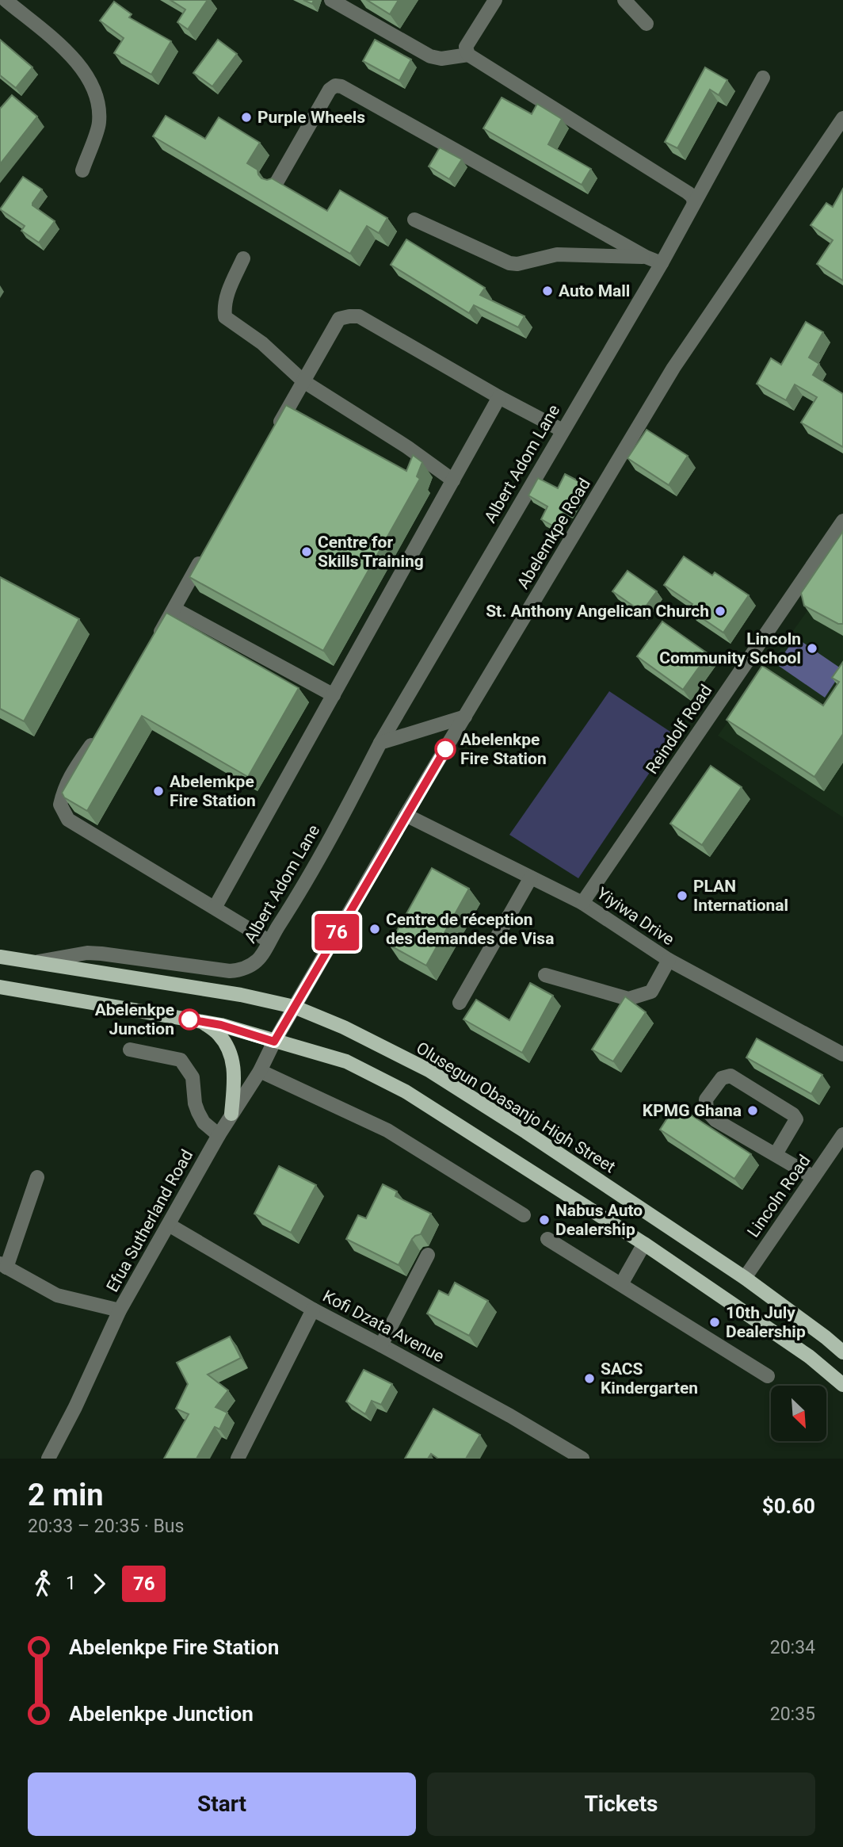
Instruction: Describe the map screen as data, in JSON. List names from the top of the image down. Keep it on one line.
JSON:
{"streets":{"main road":["Olusegun Obasanjo High Street"],"street":["Albert Adom Lane","Abelemkpe Road","Reindolf Road","Yiyiwa Drive","Lincoln Road","Efua Sutherland Road","Kofi Dzata Avenue"]},"crossings":[["Albert Adom Lane","Olusegun Obasanjo High Street"],["Abelemkpe Road","Yiyiwa Drive"],["Abelemkpe Road","Olusegun Obasanjo High Street"],["Abelemkpe Road","Efua Sutherland Road"],["Reindolf Road","Yiyiwa Drive"],["Olusegun Obasanjo High Street","Lincoln Road"],["Olusegun Obasanjo High Street","Efua Sutherland Road"],["Efua Sutherland Road","Kofi Dzata Avenue"]],"places":["Purple Wheels","Auto Mall","Centre for Skills Training","St. Anthony Angelican Church","Lincoln Community School","Abelenkpe Fire Station","Abelemkpe Fire Station","PLAN International","Centre de réception des demandes de Visa","Abelenkpe Junction","KPMG Ghana","Nabus Auto Dealership","10th July Dealership","SACS Kindergarten"],"lines":["bus line 76"],"north":"bottom right","page":{"on_map":"76","heading":["2 min","20:33 – 20:35 · Bus","$0.60"],"legs":["1","76"],"list":[{"name":"Abelenkpe Fire Station","value":"20:34"},{"name":"Abelenkpe Junction","value":"20:35"}],"buttons":["Start","Tickets"]}}
